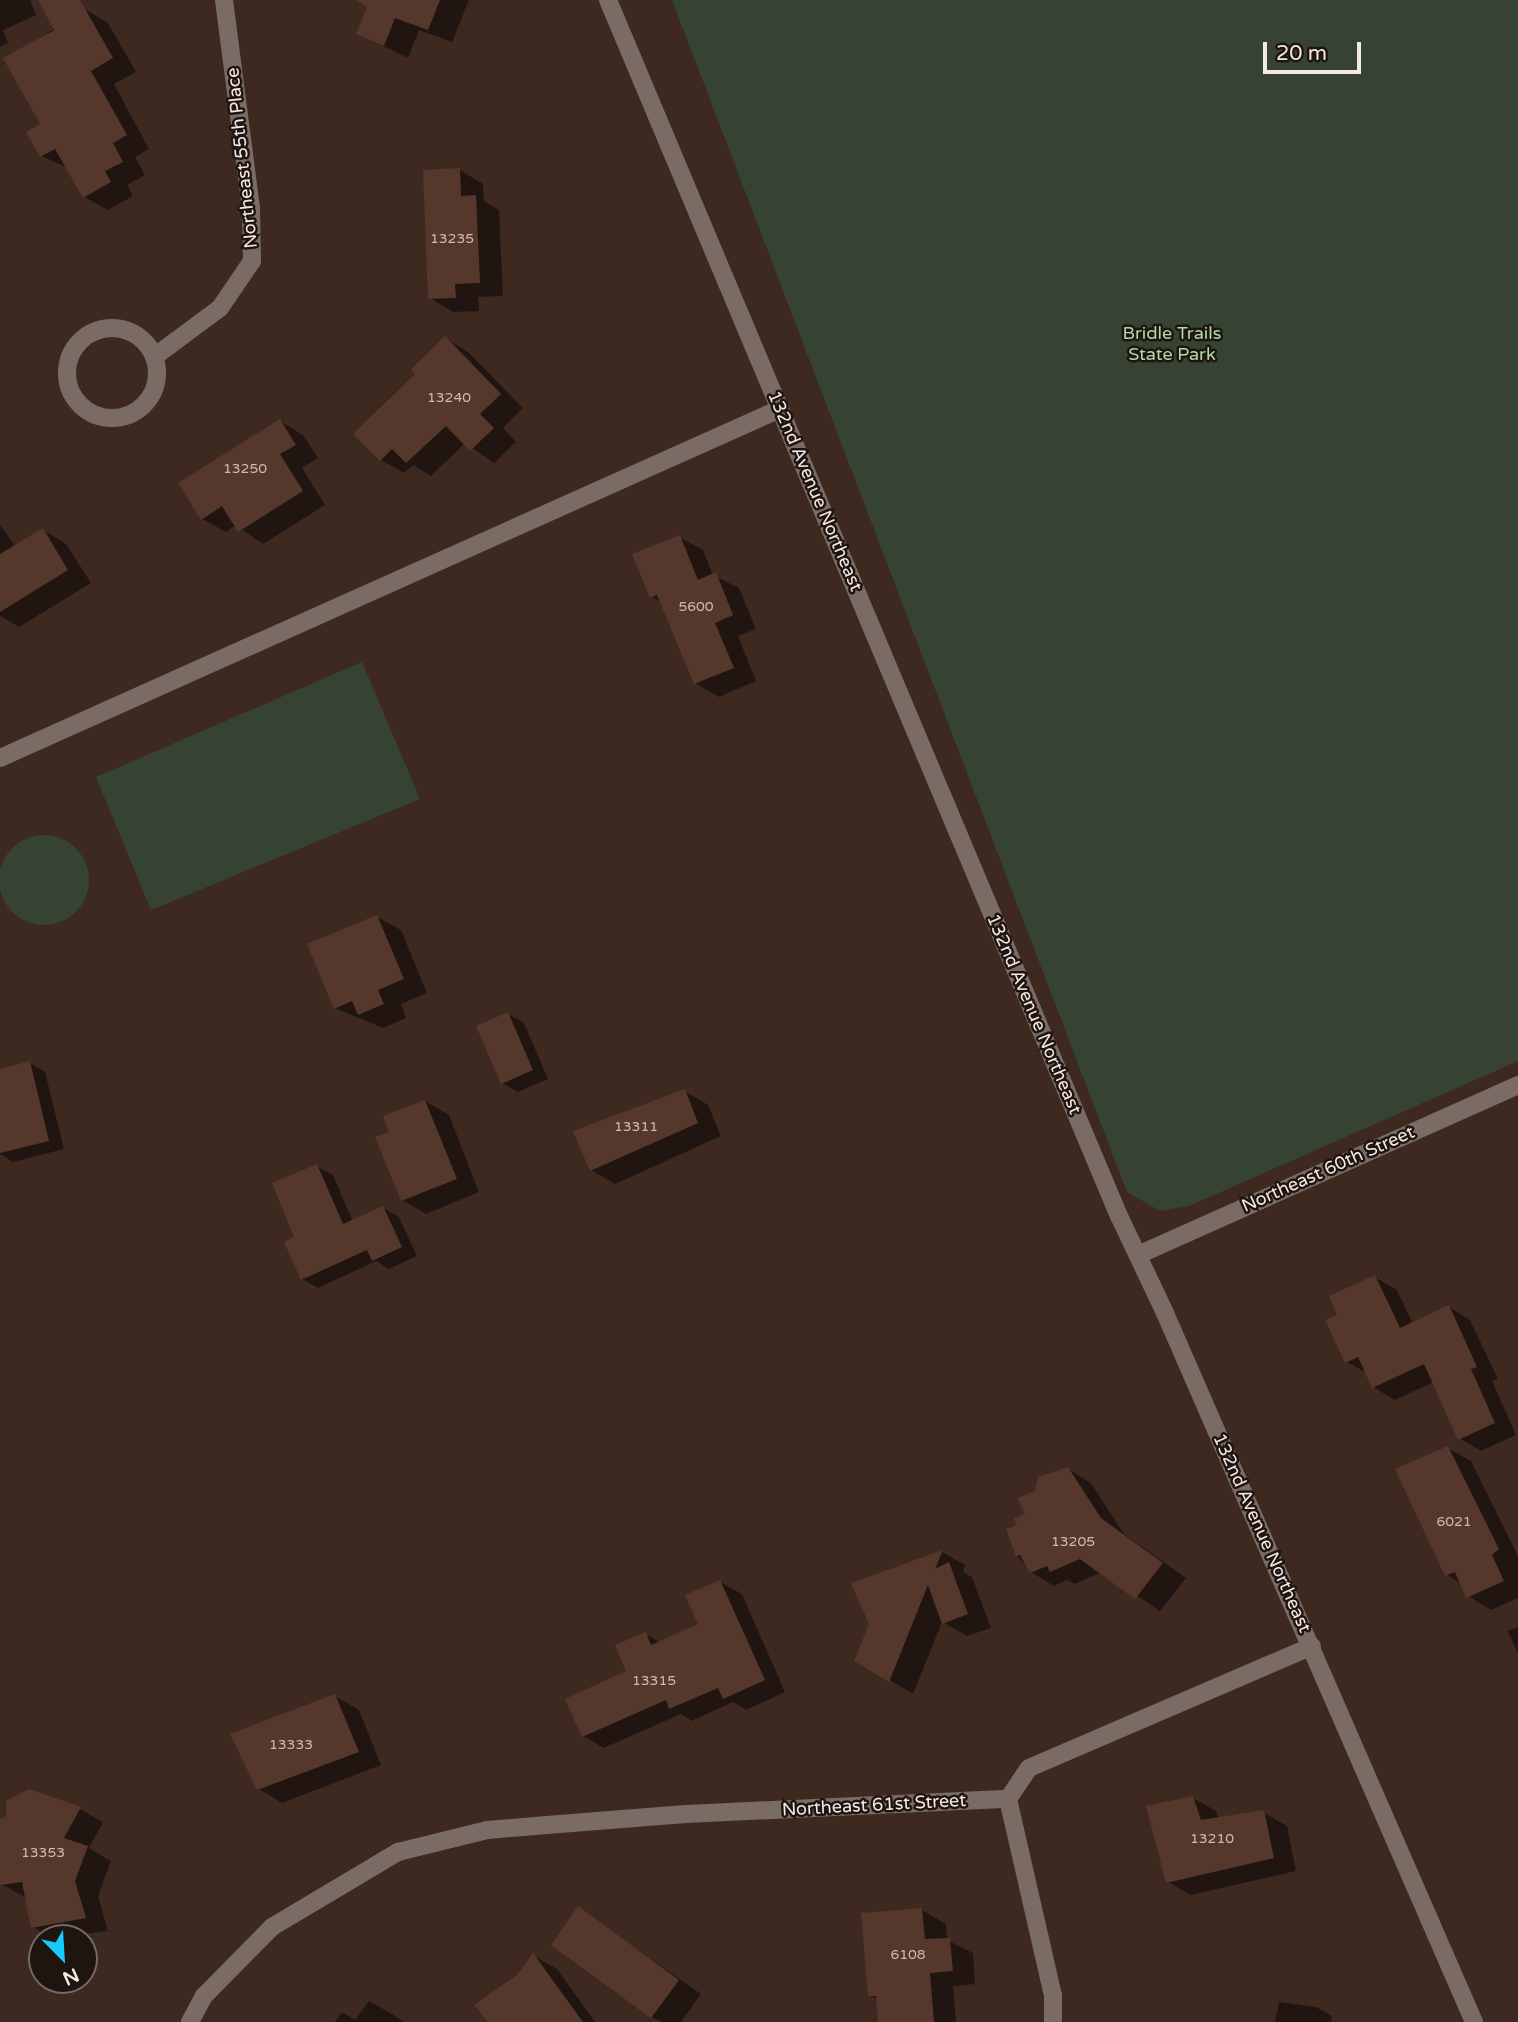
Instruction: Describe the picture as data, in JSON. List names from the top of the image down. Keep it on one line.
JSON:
{"streets":{"street":["Northeast 55th Place","132nd Avenue Northeast","Northeast 60th Street","Northeast 61st Street"]},"crossings":[["132nd Avenue Northeast","Northeast 60th Street"]],"parks":["Bridle Trails State Park"],"house_numbers":["13235","13240","13250","5600","13311","6021","13205","13315","13333","13210","13353","6108"],"scale_bar":"20 m","north":"bottom right"}
